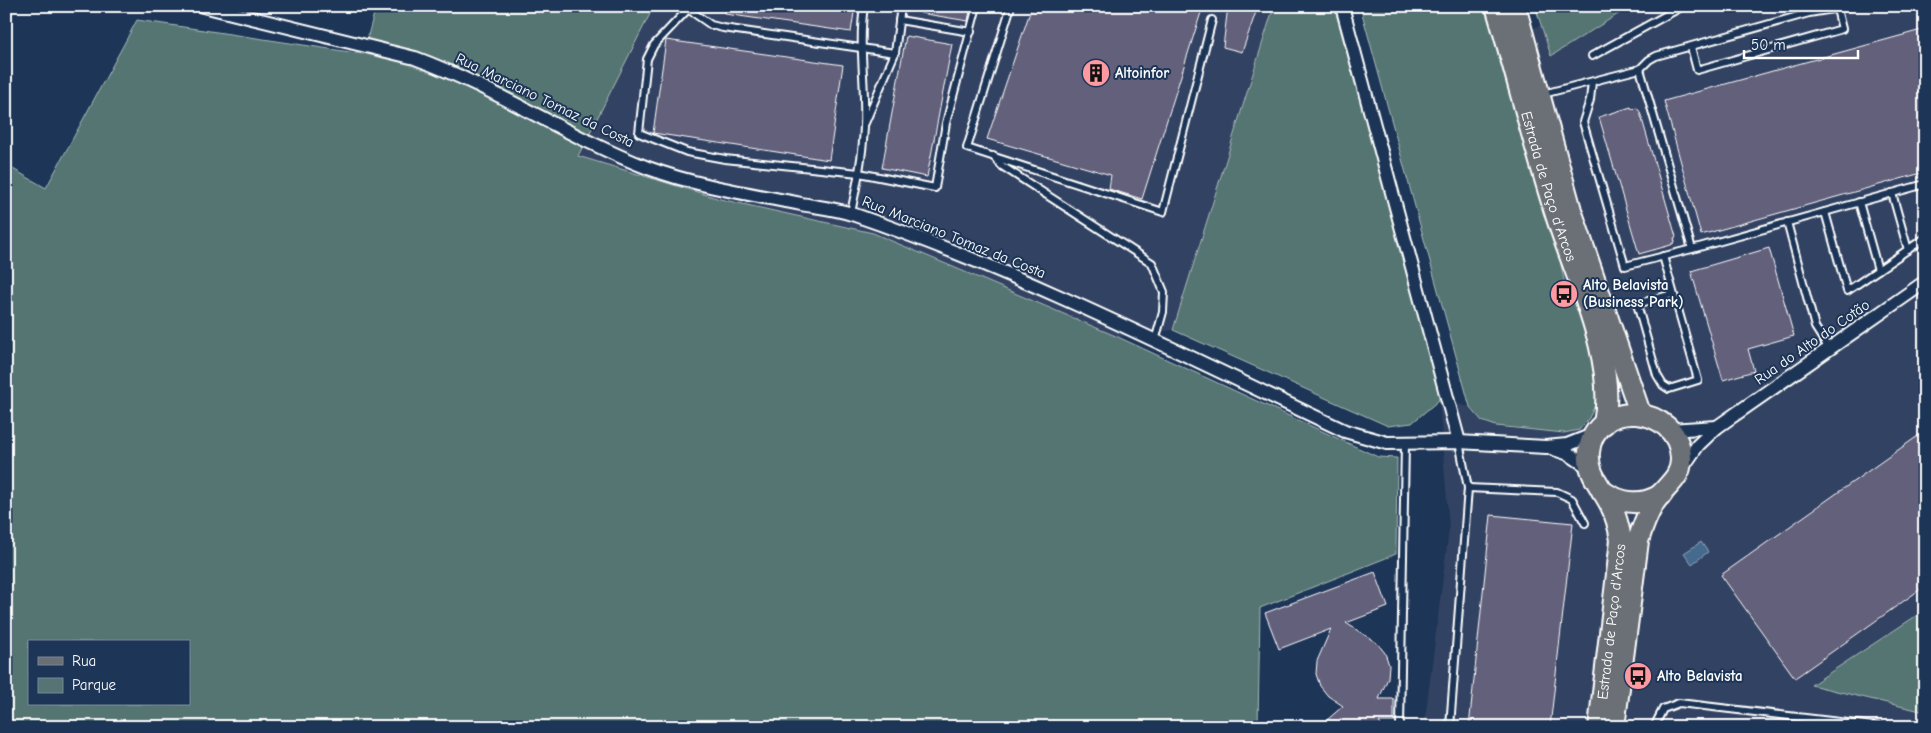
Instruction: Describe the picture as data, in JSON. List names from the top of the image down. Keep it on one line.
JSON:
{"streets":{"main road":["Estrada de Paço d'Arcos"],"street":["Rua Marciano Tomaz da Costa","Rua do Alto do Cotão"]},"crossings":[["Rua Marciano Tomaz da Costa","Estrada de Paço d'Arcos"],["Rua Marciano Tomaz da Costa","Rua do Alto do Cotão"],["Estrada de Paço d'Arcos","Rua do Alto do Cotão"]],"places":{"building":["Altoinfor"],"bus stop":["Alto Belavista (Business Park)","Alto Belavista"]},"legend":["Rua","Parque"],"scale_bar":"50 m"}
